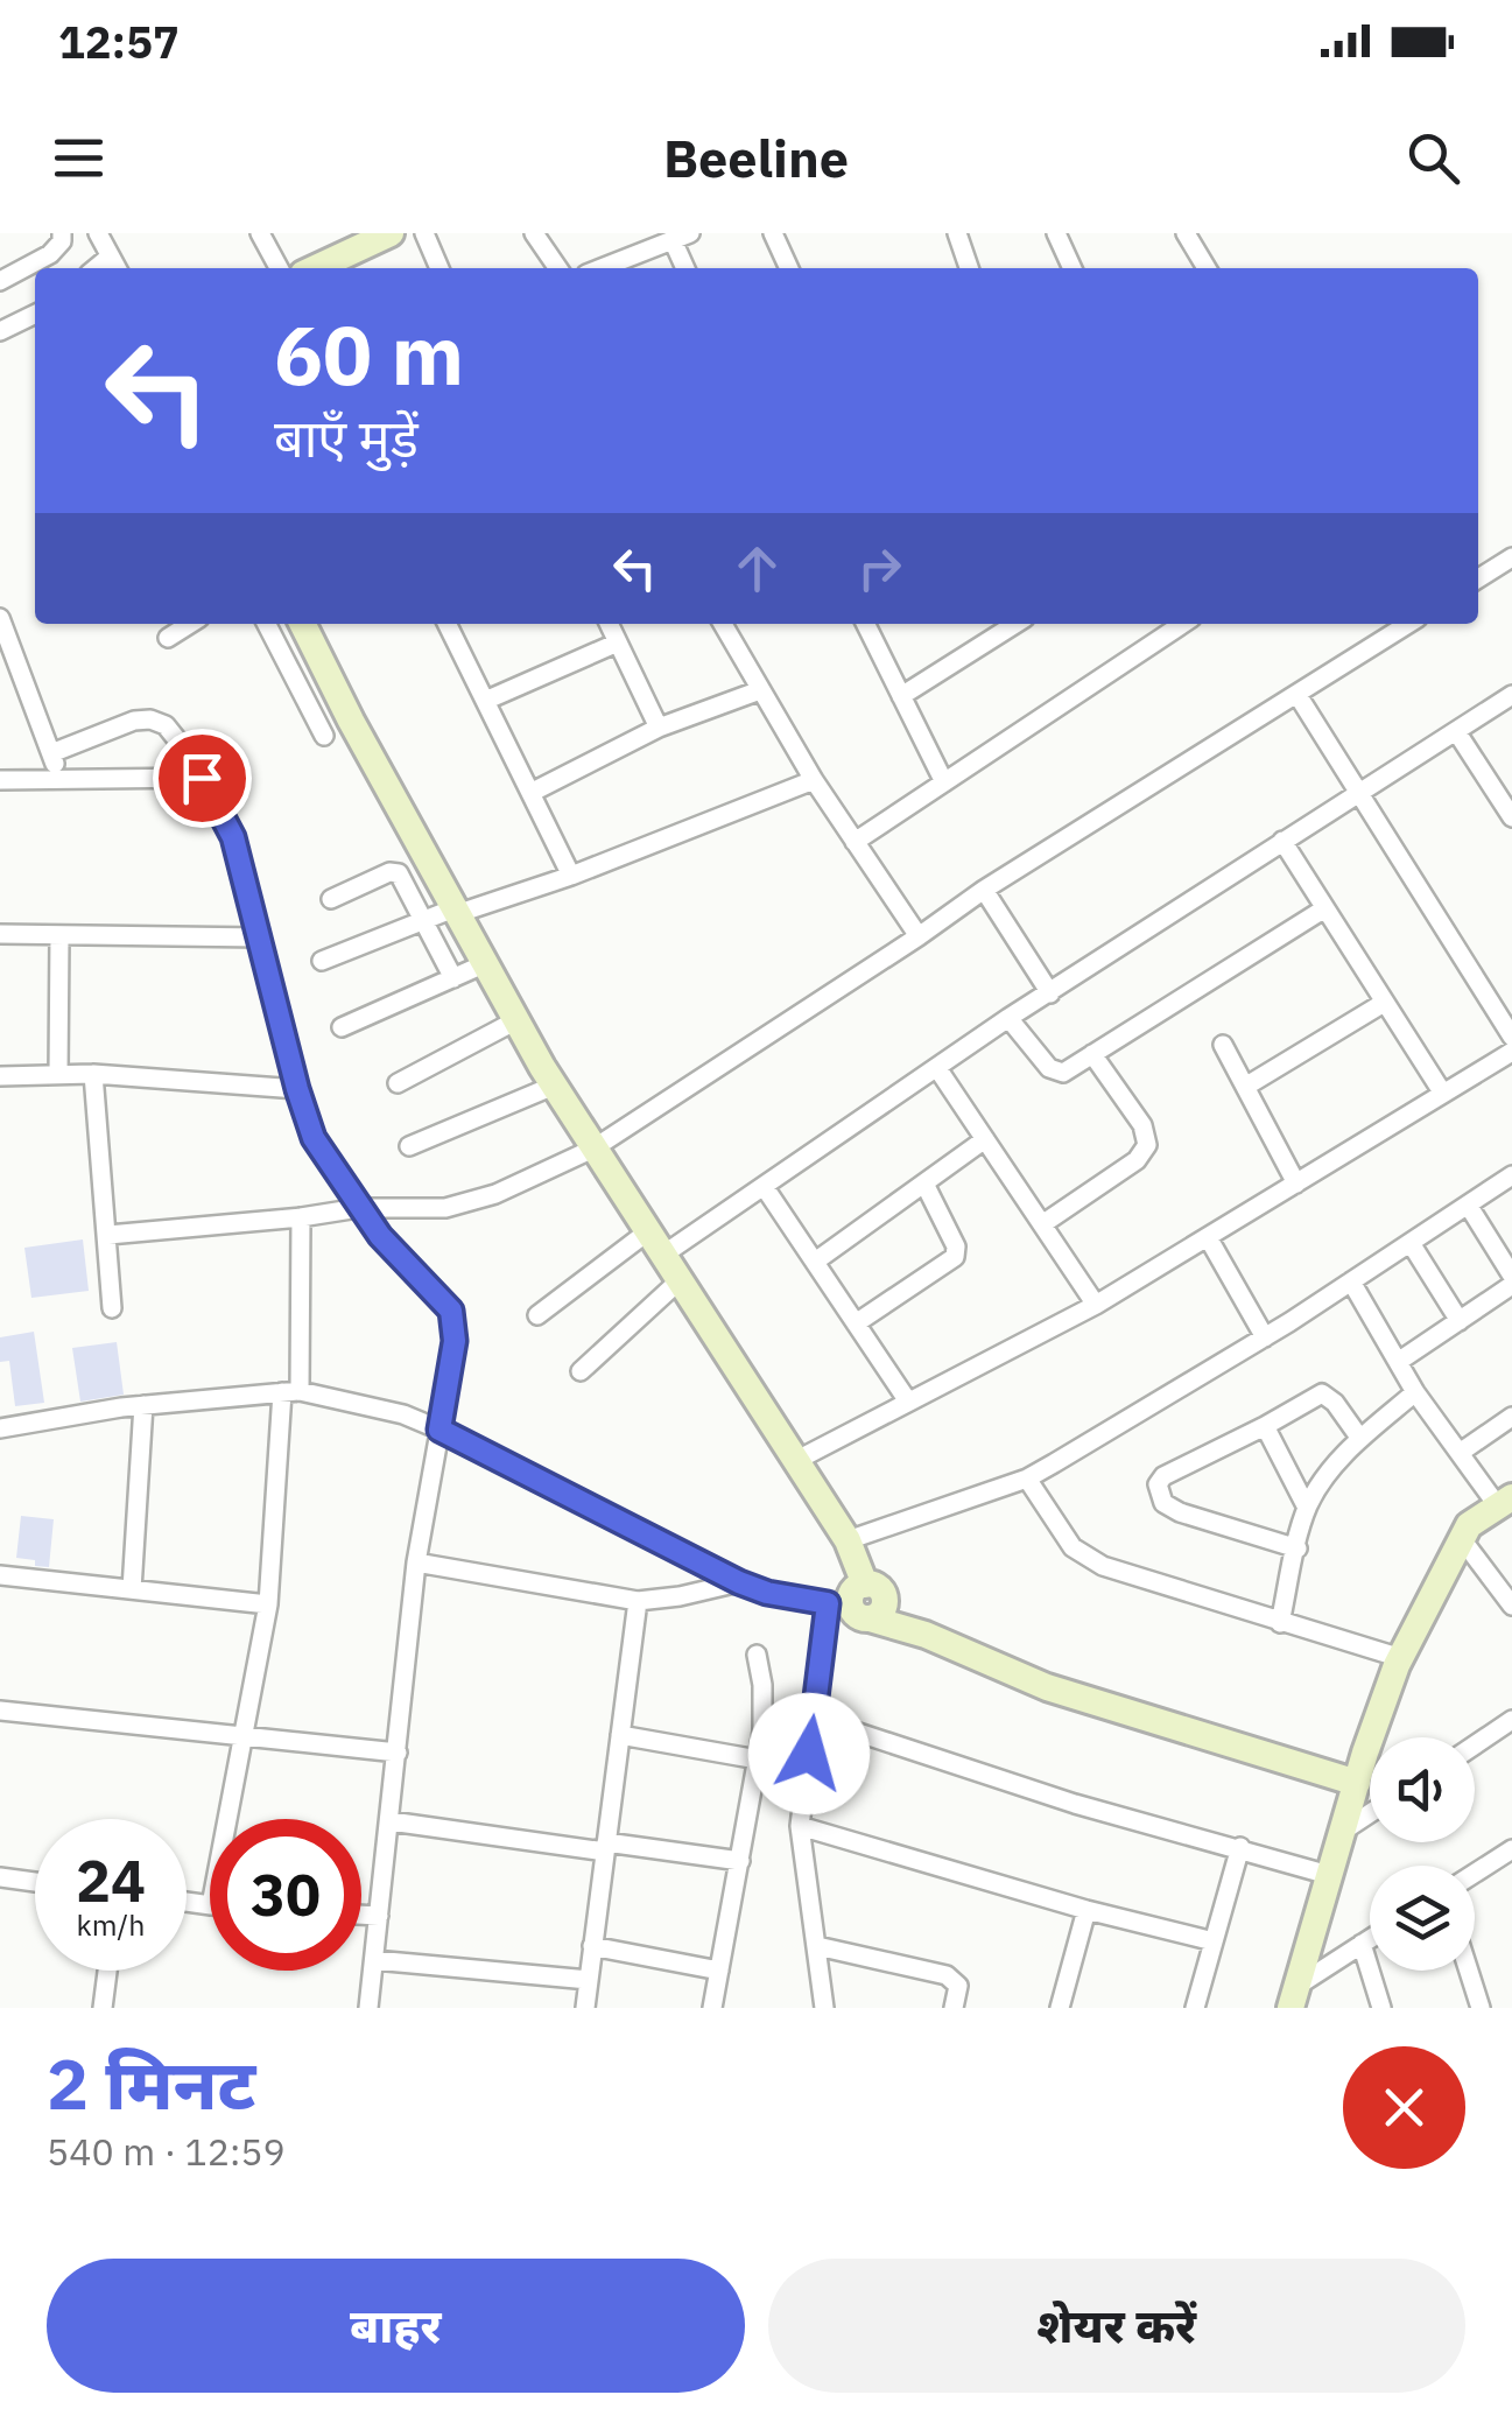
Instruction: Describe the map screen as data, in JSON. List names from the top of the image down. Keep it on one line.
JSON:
{"page":{"status":"12:57","header":"Beeline","turn":["60 m","बाएँ मुड़ें"],"speed":"24 km/h","limit":"30","heading":["2 मिनट","540 m · 12:59"],"buttons":["बाहर","शेयर करें"]}}
